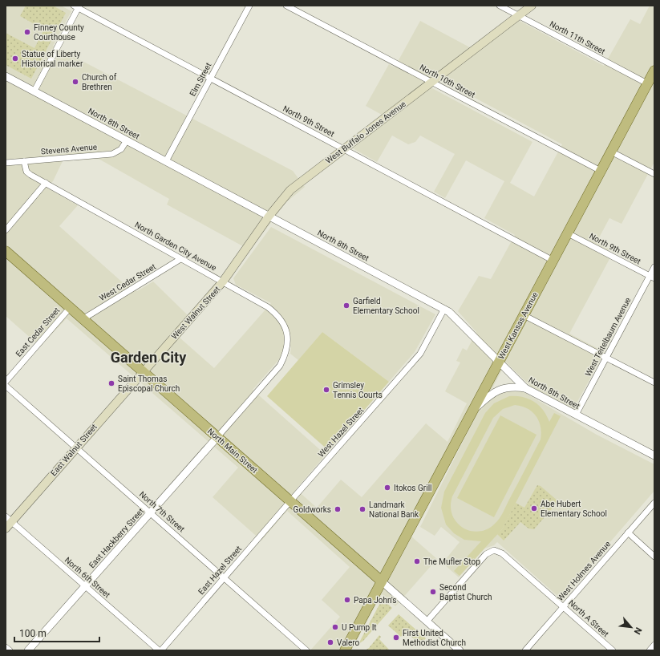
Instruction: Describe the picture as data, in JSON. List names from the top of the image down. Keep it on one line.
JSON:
{"streets":{"main road":["West Buffalo Jones Avenue","West Walnut Street","West Kansas Avenue","East Walnut Street","North Main Street"],"street":["North 11th Street","Elm Street","North 10th Street","North 9th Street","North 8th Street","Stevens Avenue","North Garden City Avenue","West Cedar Street","East Cedar Street","West Teitelbaum Avenue","West Hazel Street","North 7th Street","East Hackberry Street","East Hazel Street","West Holmes Avenue","North 6th Street","North A Street"]},"crossings":[["North 11th Street","West Buffalo Jones Avenue"],["North 11th Street","West Kansas Avenue"],["Elm Street","North 9th Street"],["Elm Street","North 8th Street"],["North 10th Street","West Buffalo Jones Avenue"],["North 10th Street","West Kansas Avenue"],["North 9th Street","West Buffalo Jones Avenue"],["North 9th Street","West Kansas Avenue"],["North 9th Street","West Teitelbaum Avenue"],["North 8th Street","West Buffalo Jones Avenue"],["North 8th Street","Stevens Avenue"],["North 8th Street","West Kansas Avenue"],["North 8th Street","West Teitelbaum Avenue"],["North 8th Street","West Hazel Street"],["West Buffalo Jones Avenue","North Garden City Avenue"],["West Buffalo Jones Avenue","West Walnut Street"],["Stevens Avenue","North Garden City Avenue"],["North Garden City Avenue","West Cedar Street"],["North Garden City Avenue","West Walnut Street"],["North Garden City Avenue","North Main Street"],["North Garden City Avenue","East Hackberry Street"],["West Cedar Street","North Main Street"],["West Walnut Street","East Walnut Street"],["West Walnut Street","North Main Street"],["West Kansas Avenue","North Main Street"],["East Cedar Street","North Main Street"],["West Hazel Street","North Main Street"],["West Hazel Street","East Hazel Street"],["East Walnut Street","North Main Street"],["East Walnut Street","North 7th Street"],["East Walnut Street","North 6th Street"],["North Main Street","East Hackberry Street"],["North Main Street","East Hazel Street"],["North Main Street","North A Street"],["North 7th Street","East Hackberry Street"],["North 7th Street","East Hazel Street"],["East Hackberry Street","North 6th Street"],["East Hazel Street","North 6th Street"],["West Holmes Avenue","North A Street"]],"districts":["Garden City"],"places":["Finney County Courthouse","Statue of Liberty Historical marker","Church of Brethren","Garfield Elementary School","Saint Thomas Episcopal Church","Grimsley Tennis Courts","Itokos Grill","Abe Hubert Elementary School","Goldworks","Landmark National Bank","The Mufler Stop","Second Baptist Church","Papa John's","U Pump It","First United Methodist Church","Valero"],"scale_bar":"100 m","north":"bottom right"}
